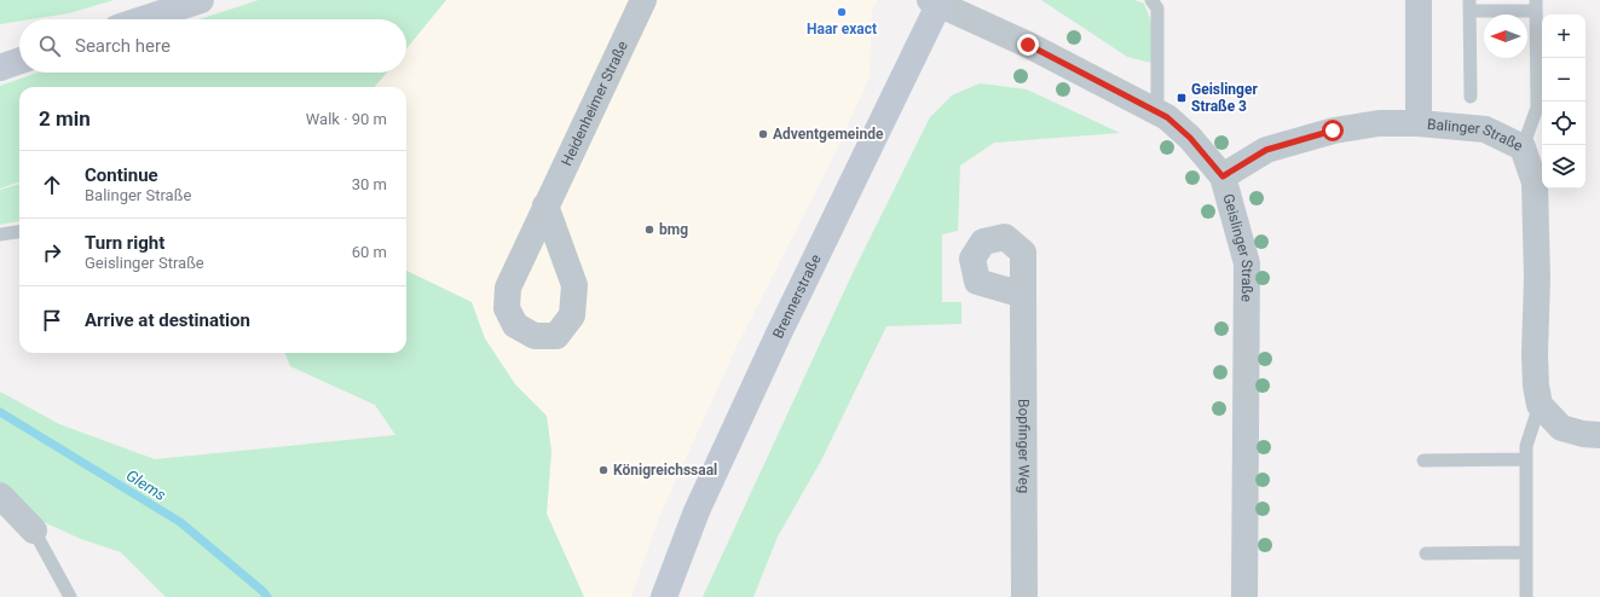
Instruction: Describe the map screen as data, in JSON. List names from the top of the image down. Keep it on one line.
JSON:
{"streets":{"main road":["Brennerstraße"],"street":["Heidenheimer Straße","Balinger Straße","Geislinger Straße","Bopfinger Weg"]},"crossings":[["Balinger Straße","Geislinger Straße"],["Geislinger Straße","Brennerstraße"]],"water":["Glems"],"places":{"other":["Haar exact","Adventgemeinde","bmg","Königreichssaal"],"transit":["Geislinger Straße 3"]},"north":"left","page":{"map_buttons":["+","−"],"search":"Search here","heading":["2 min","Walk · 90 m"],"list":[["Continue","Balinger Straße","30 m"],["Turn right","Geislinger Straße","60 m"],"Arrive at destination"]}}
